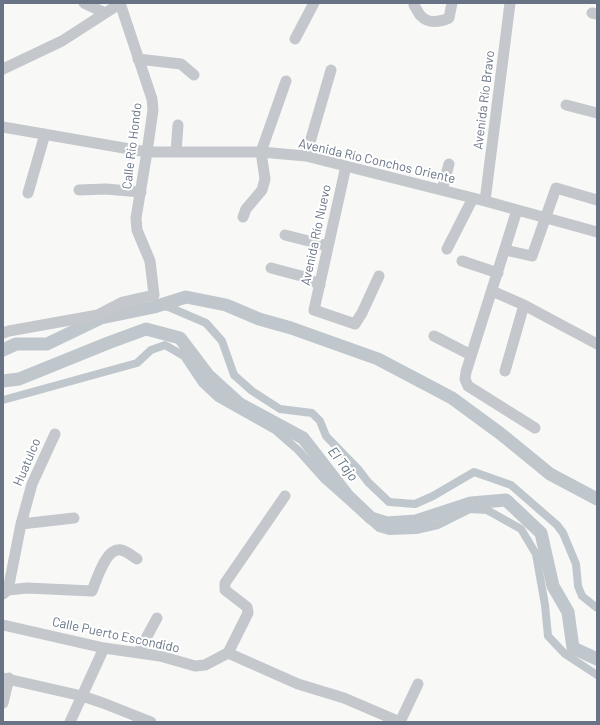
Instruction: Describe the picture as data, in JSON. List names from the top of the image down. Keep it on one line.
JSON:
{"streets":{"street":["Avenida Río Bravo","Calle Río Hondo","Avenida Río Conchos Oriente","Avenida Río Nuevo","Huatulco","Calle Puerto Escondido"]},"crossings":[["Avenida Río Bravo","Avenida Río Conchos Oriente"],["Calle Río Hondo","Avenida Río Conchos Oriente"],["Avenida Río Conchos Oriente","Avenida Río Nuevo"]],"water":["El Tajo"]}
